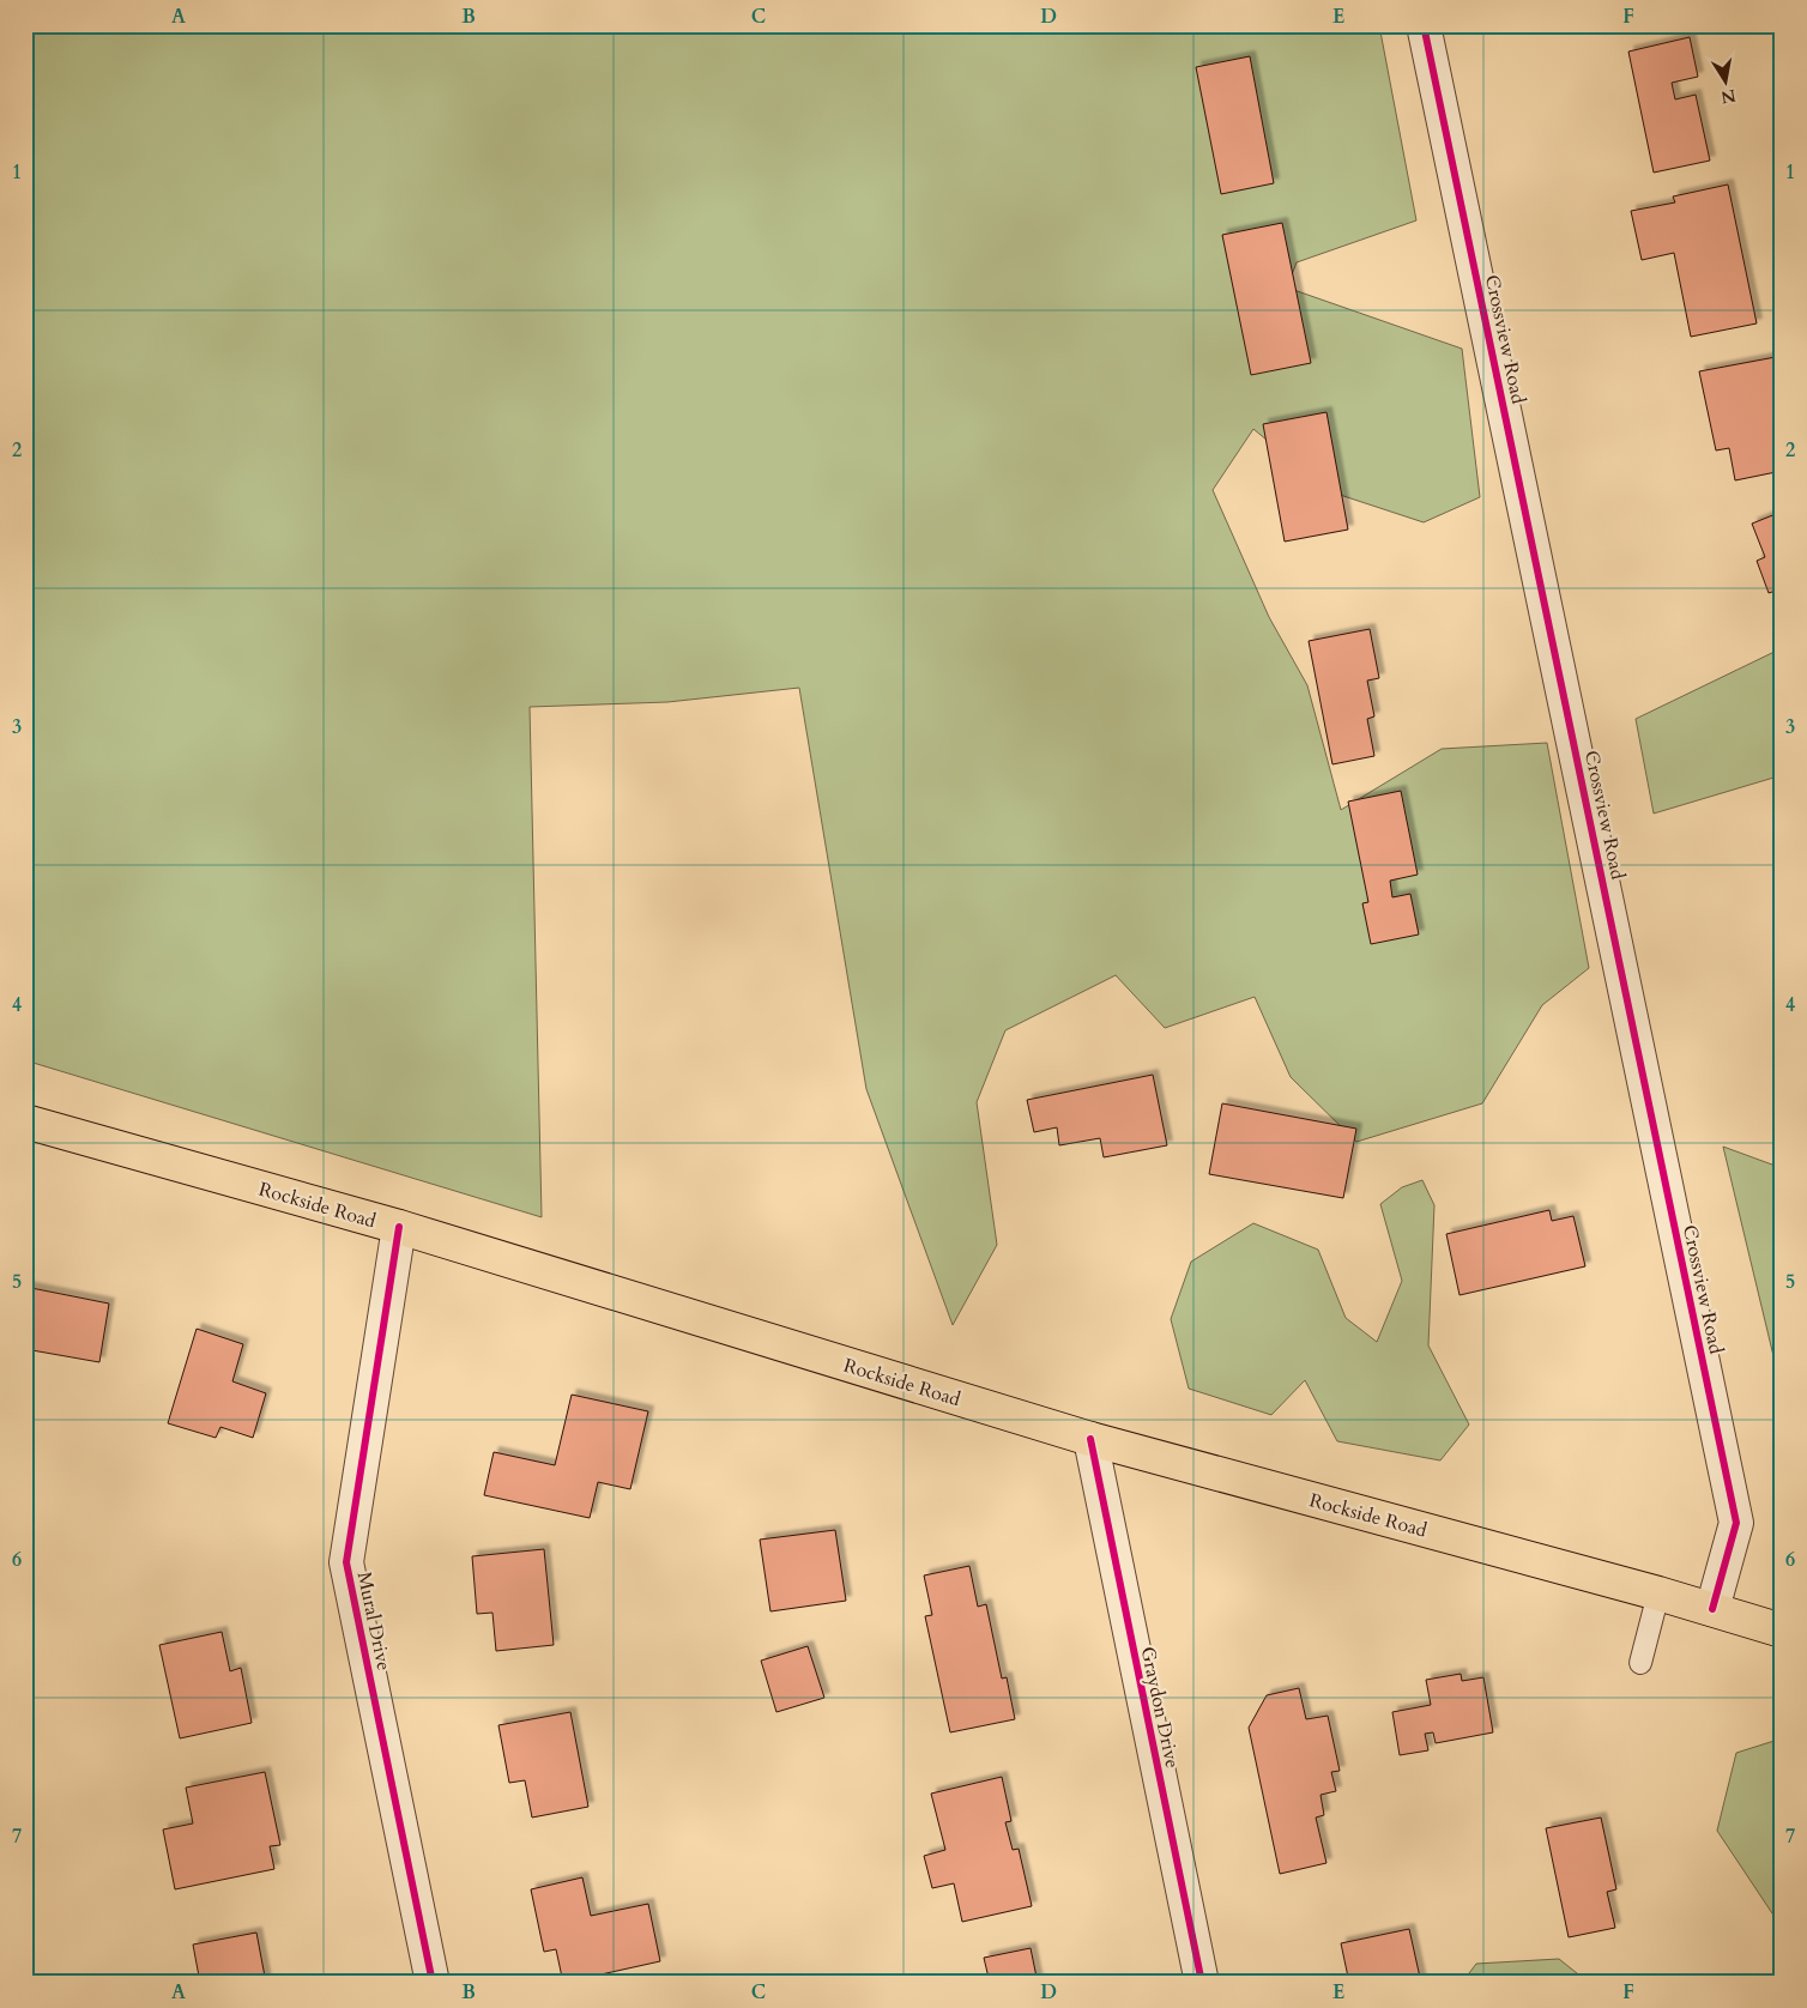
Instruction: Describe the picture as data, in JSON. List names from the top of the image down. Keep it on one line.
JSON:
{"streets":{"main road":["Rockside Road"],"street":["Crossview Road","Mural Drive","Graydon Drive"]},"crossings":[["Crossview Road","Rockside Road"],["Rockside Road","Mural Drive"],["Rockside Road","Graydon Drive"]],"north":"bottom","grid":{"columns":["A","B","C","D","E","F"],"rows":["1","2","3","4","5","6","7"]}}
